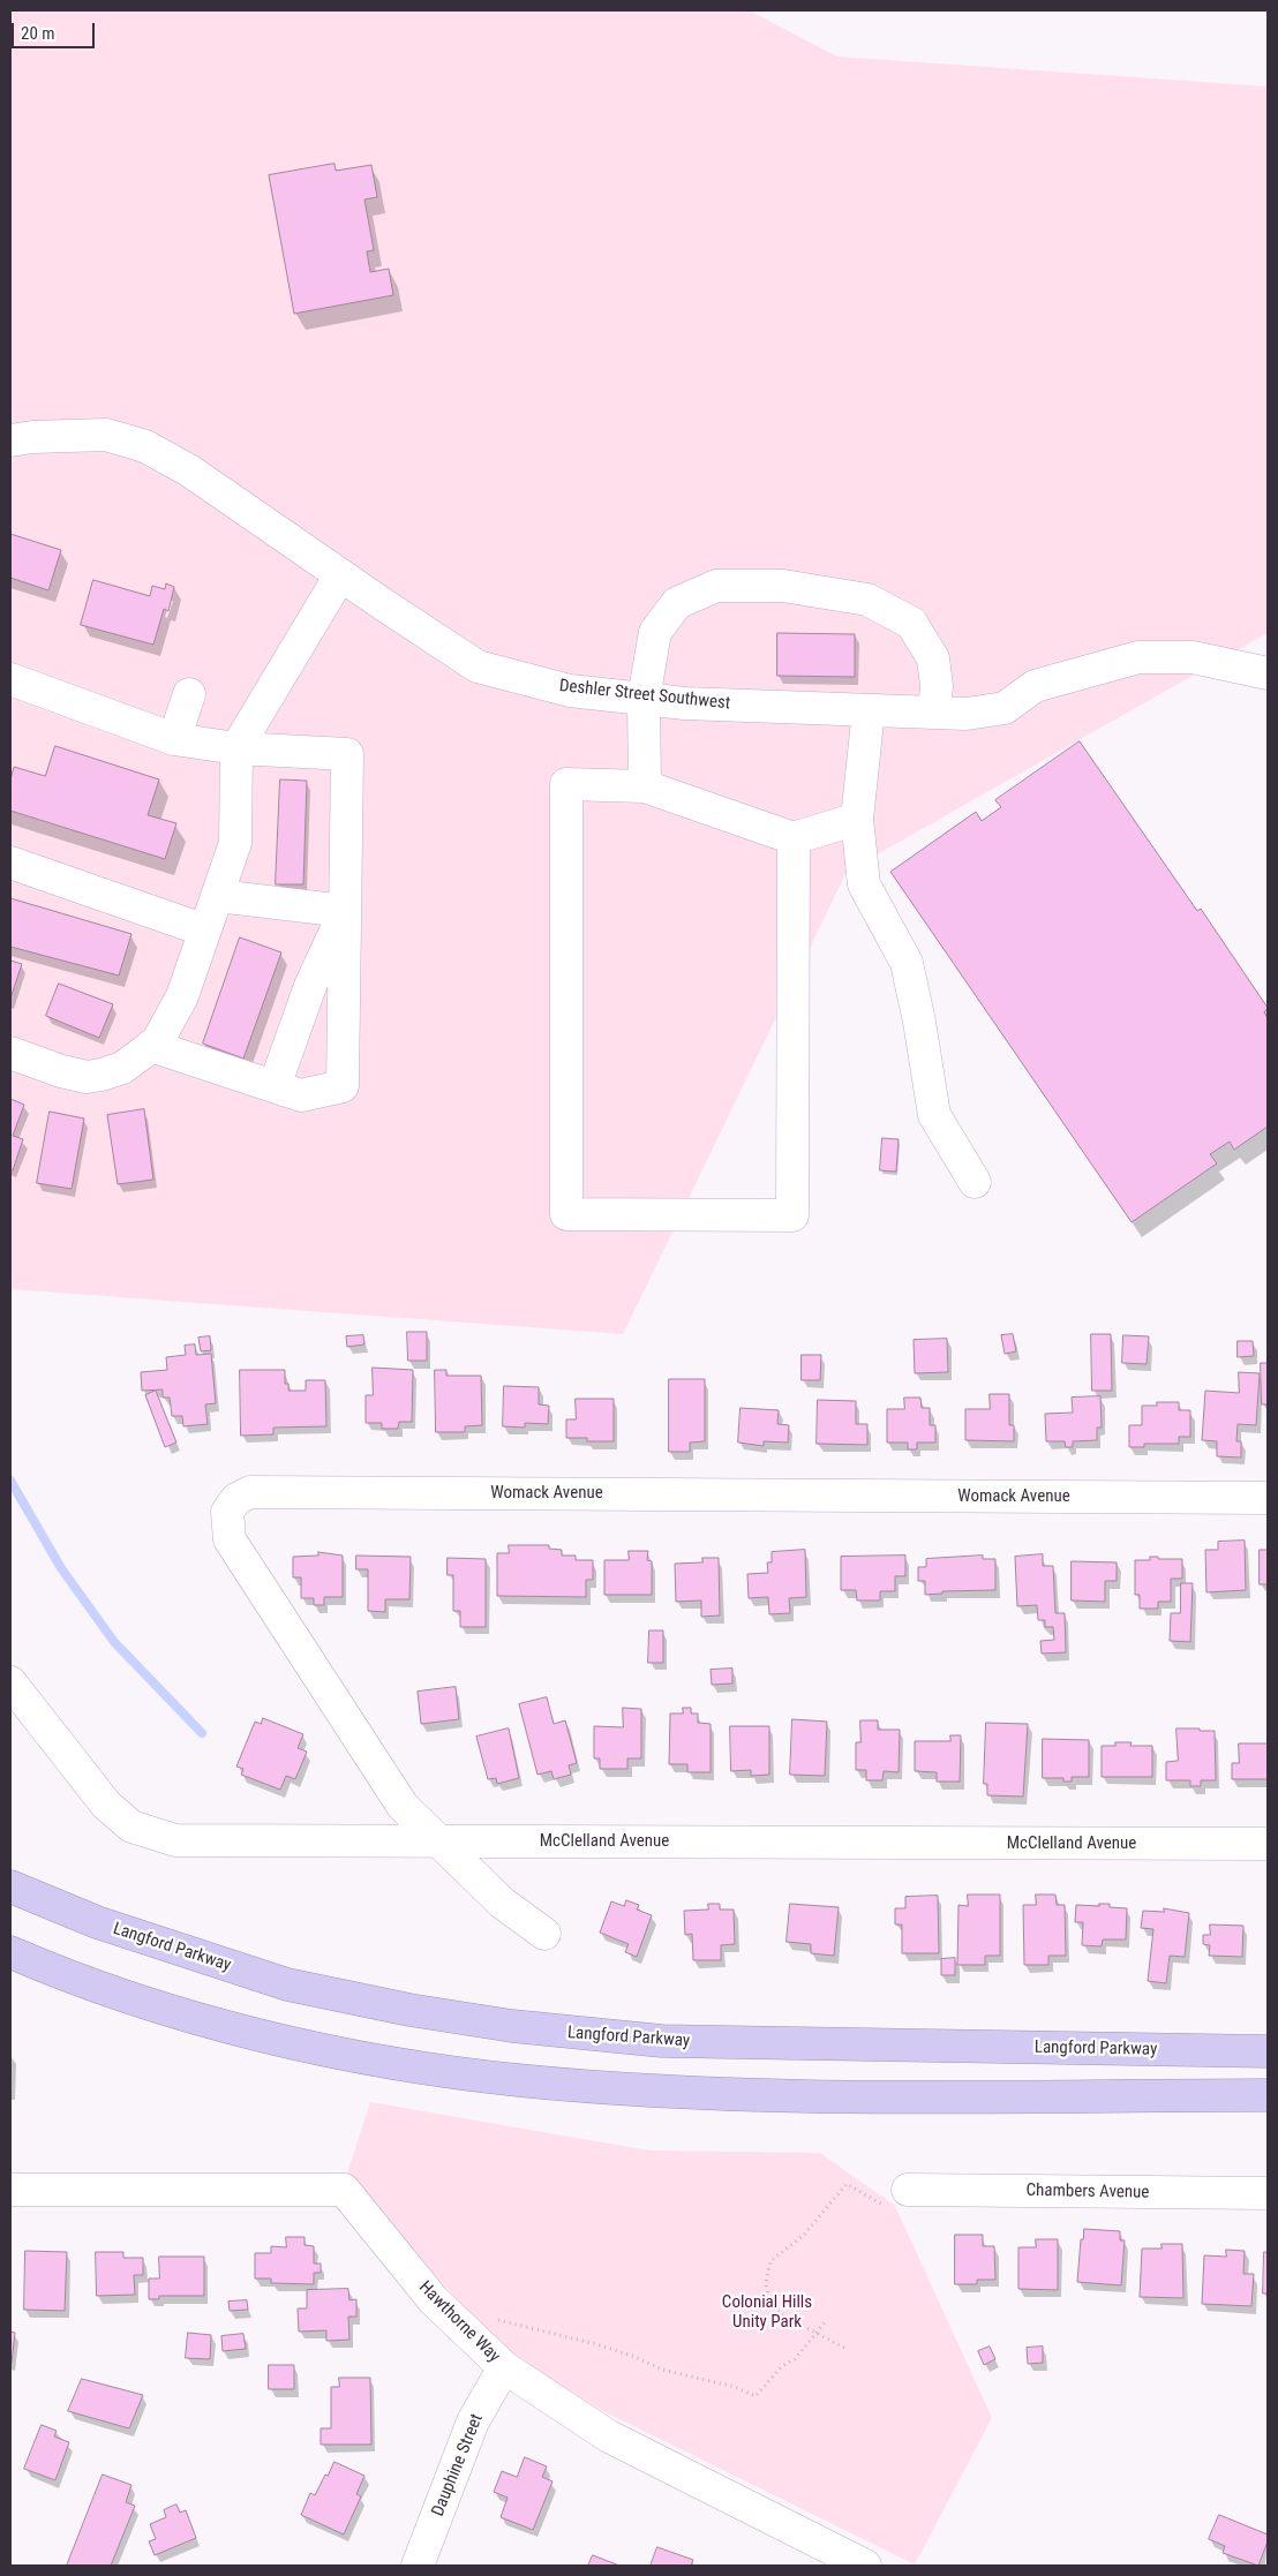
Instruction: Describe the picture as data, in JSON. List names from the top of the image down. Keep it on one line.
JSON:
{"streets":{"highway":["Langford Parkway"],"street":["Deshler Street Southwest","Womack Avenue","McClelland Avenue","Chambers Avenue","Hawthorne Way","Dauphine Street"]},"crossings":[["Womack Avenue","McClelland Avenue"],["Hawthorne Way","Dauphine Street"]],"parks":["Colonial Hills Unity Park"],"scale_bar":"20 m"}
